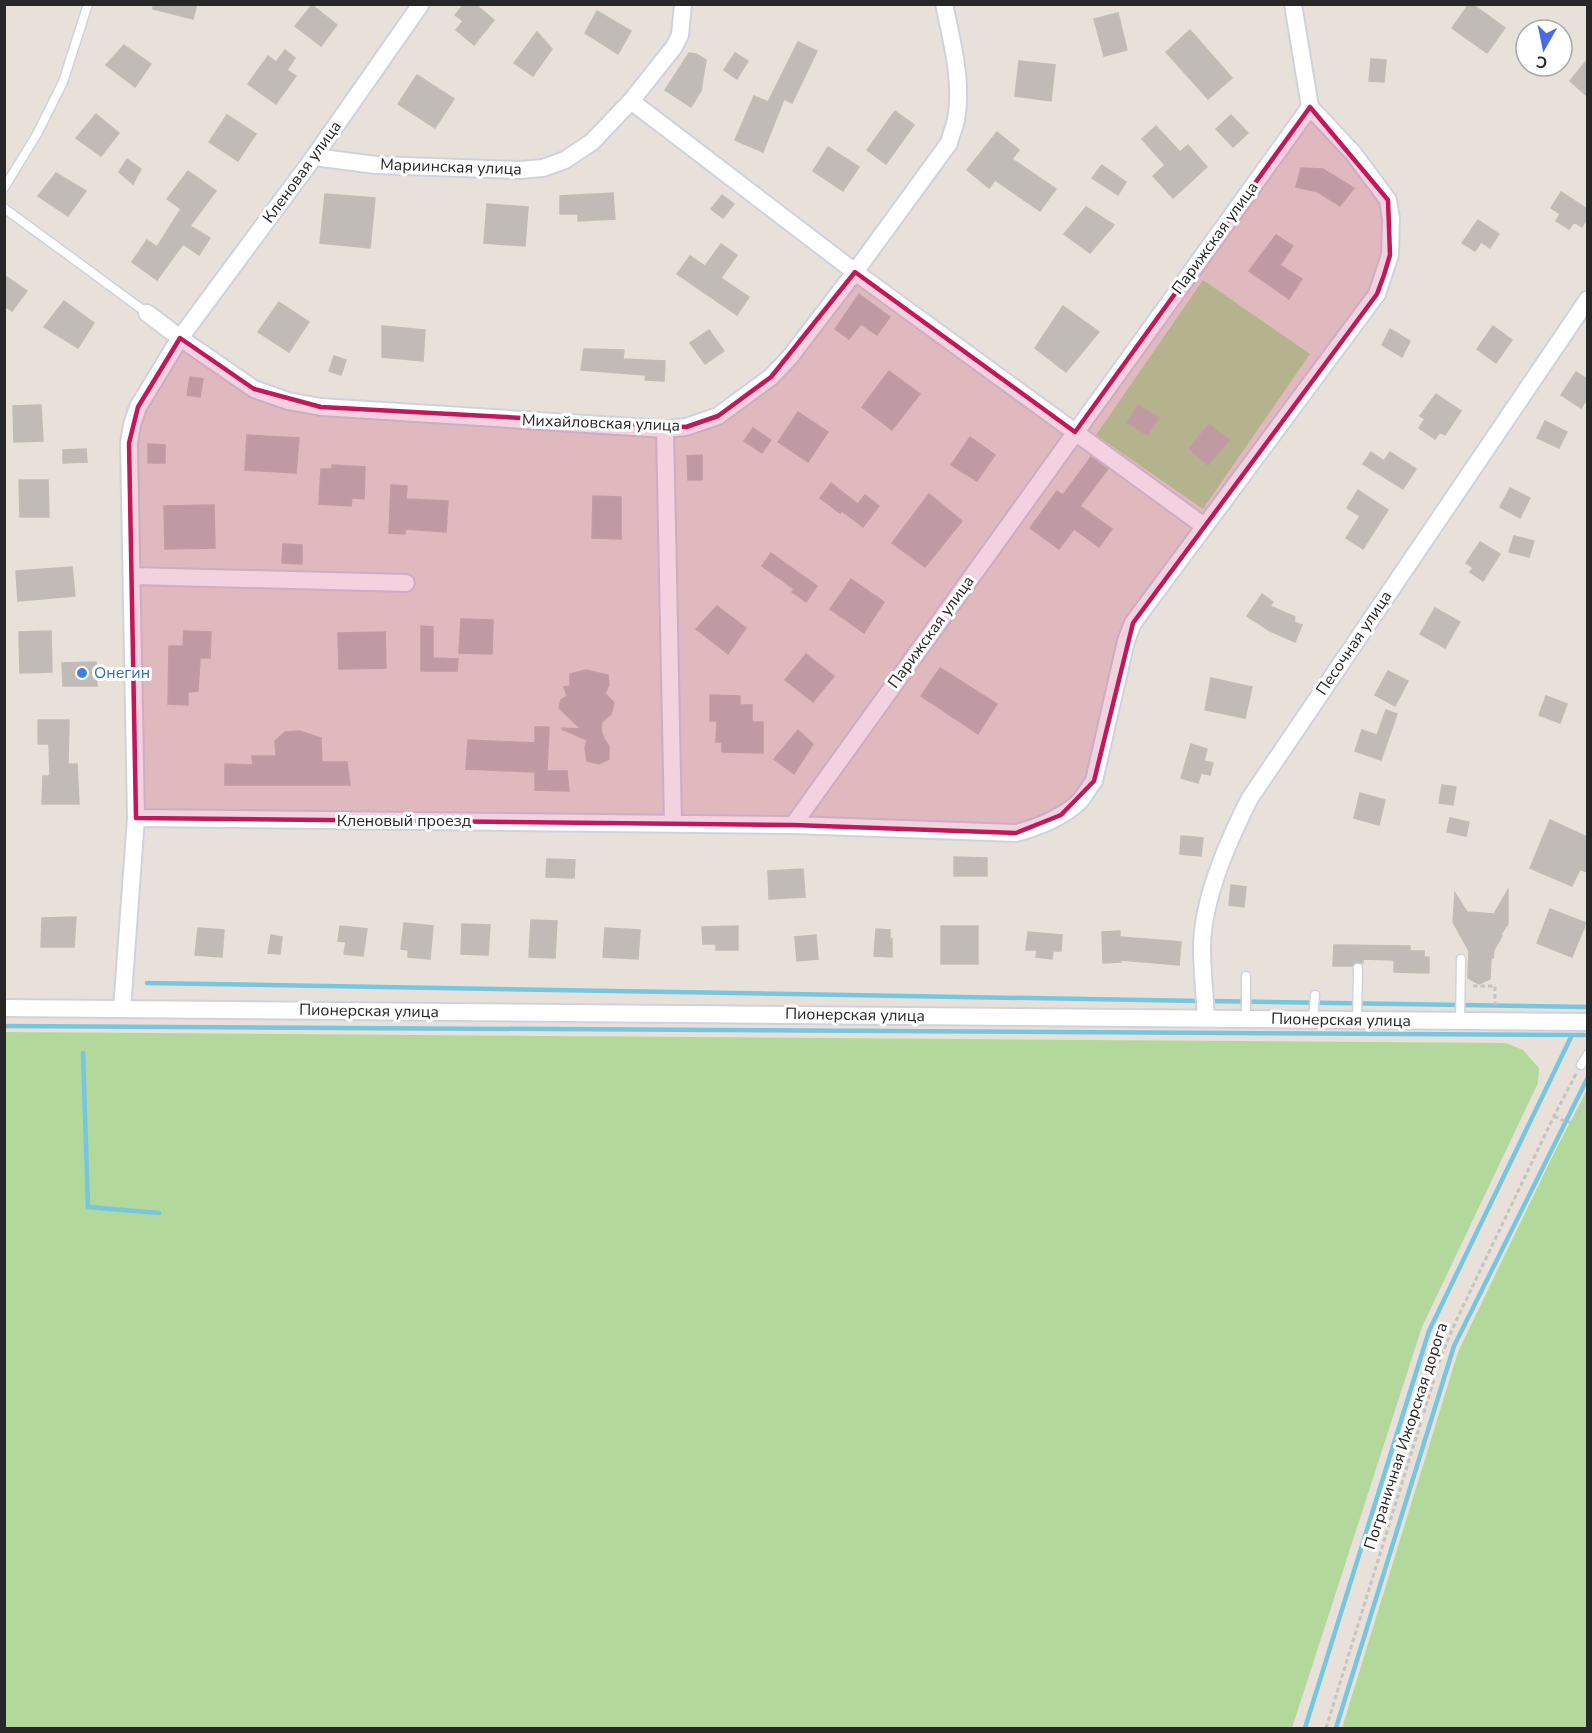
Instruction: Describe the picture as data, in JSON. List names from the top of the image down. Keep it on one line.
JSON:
{"streets":{"street":["Мариинская улица","Кленовая улица","Парижская улица","Михайловская улица","Песочная улица","Кленовый проезд","Пионерская улица"],"path":["Пограничная Ижорская дорога"]},"crossings":[["Мариинская улица","Кленовая улица"],["Кленовая улица","Михайловская улица"],["Кленовая улица","Кленовый проезд"],["Кленовая улица","Пионерская улица"],["Песочная улица","Пионерская улица"]],"places":["Онегин"],"north":"bottom"}
